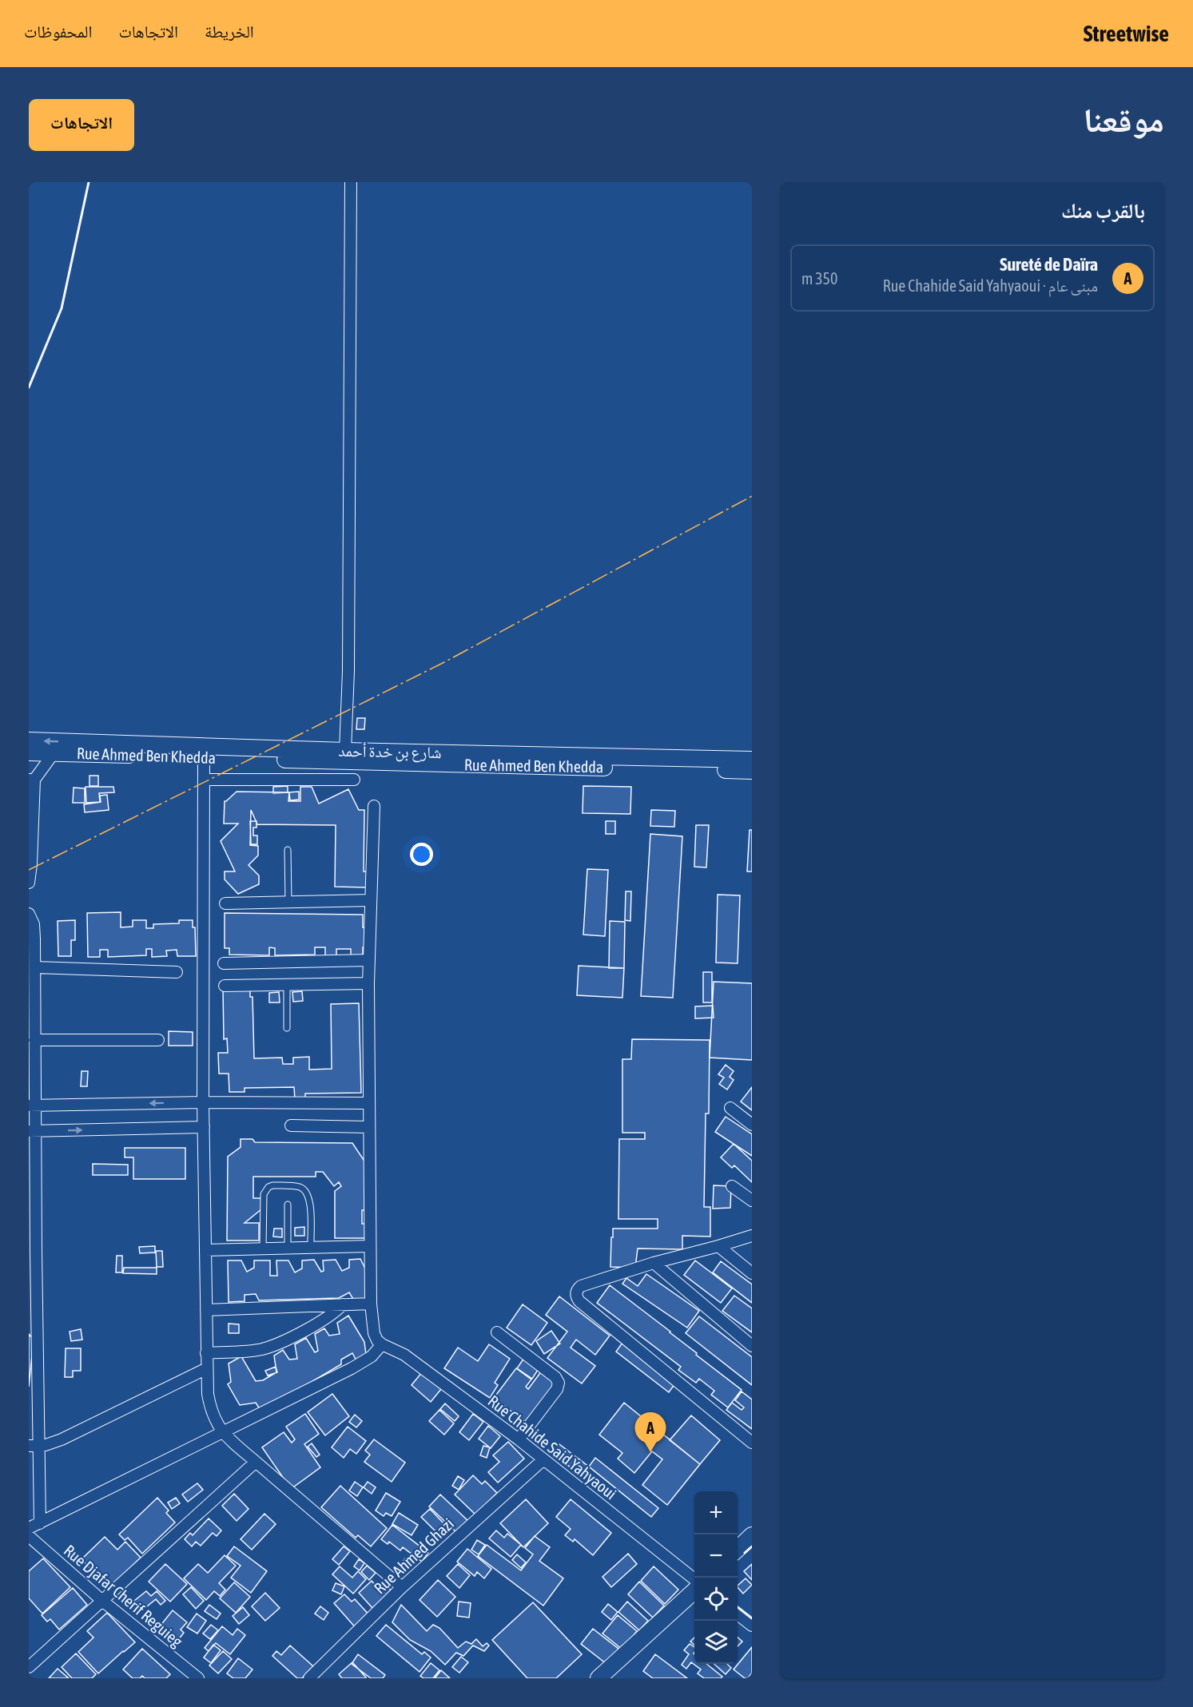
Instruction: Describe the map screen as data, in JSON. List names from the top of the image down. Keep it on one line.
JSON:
{"streets":{"main road":["شارع بن خدة أحمد","Rue Ahmed Ben Khedda"],"street":["Rue Chahide Said Yahyaoui","Rue Ahmed Ghazi","Rue Djafar Cherif Reguieg"]},"crossings":[["Rue Chahide Said Yahyaoui","Rue Ahmed Ghazi"]],"one_way":["شارع بن خدة أحمد"],"page":{"header":"Streetwise","nav":["الخريطة","الاتجاهات","المحفوظات"],"title":"موقعنا","buttons":"الاتجاهات","heading":"بالقرب منك","list":[{"mark":"A","name":"Sureté de Daïra","note":"مبنى عام · Rue Chahide Said Yahyaoui","value":"350 m"}],"pins":"A","map_buttons":["+","−"]}}
